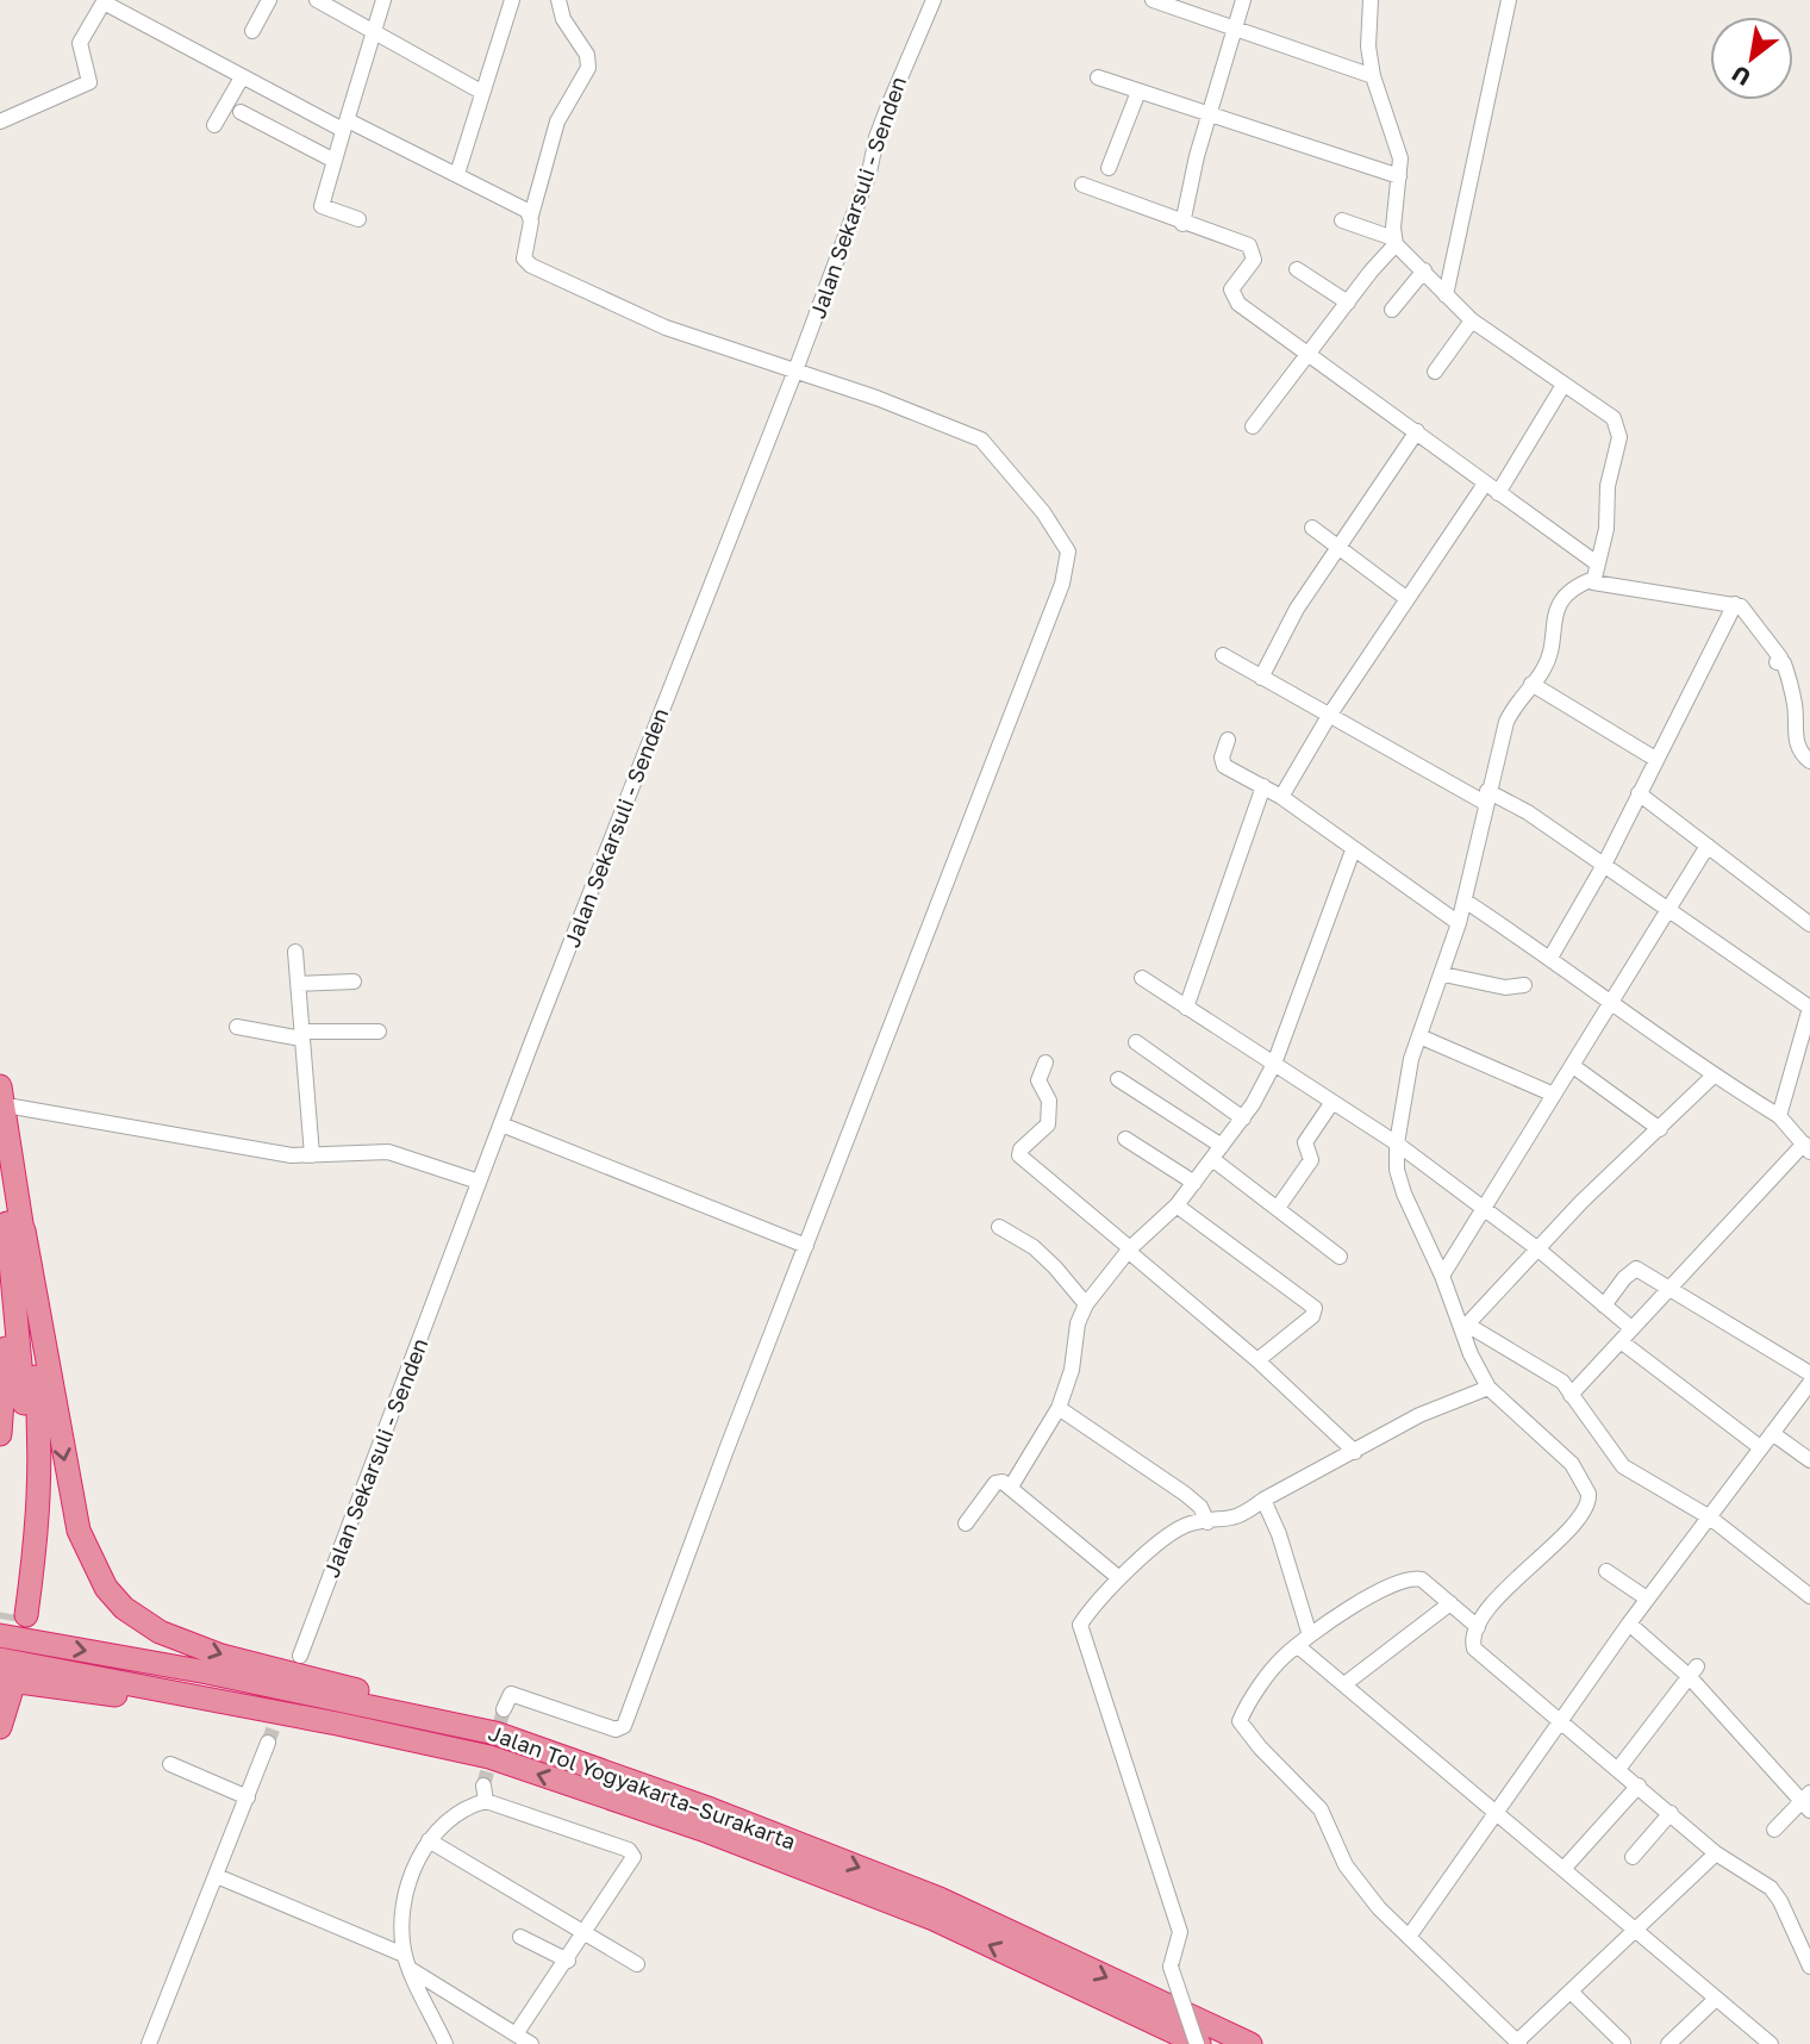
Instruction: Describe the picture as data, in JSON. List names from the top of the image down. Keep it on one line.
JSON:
{"streets":{"highway":["Jalan Tol Yogyakarta–Surakarta"],"street":["Jalan Sekarsuli - Senden"]},"north":"bottom left"}
